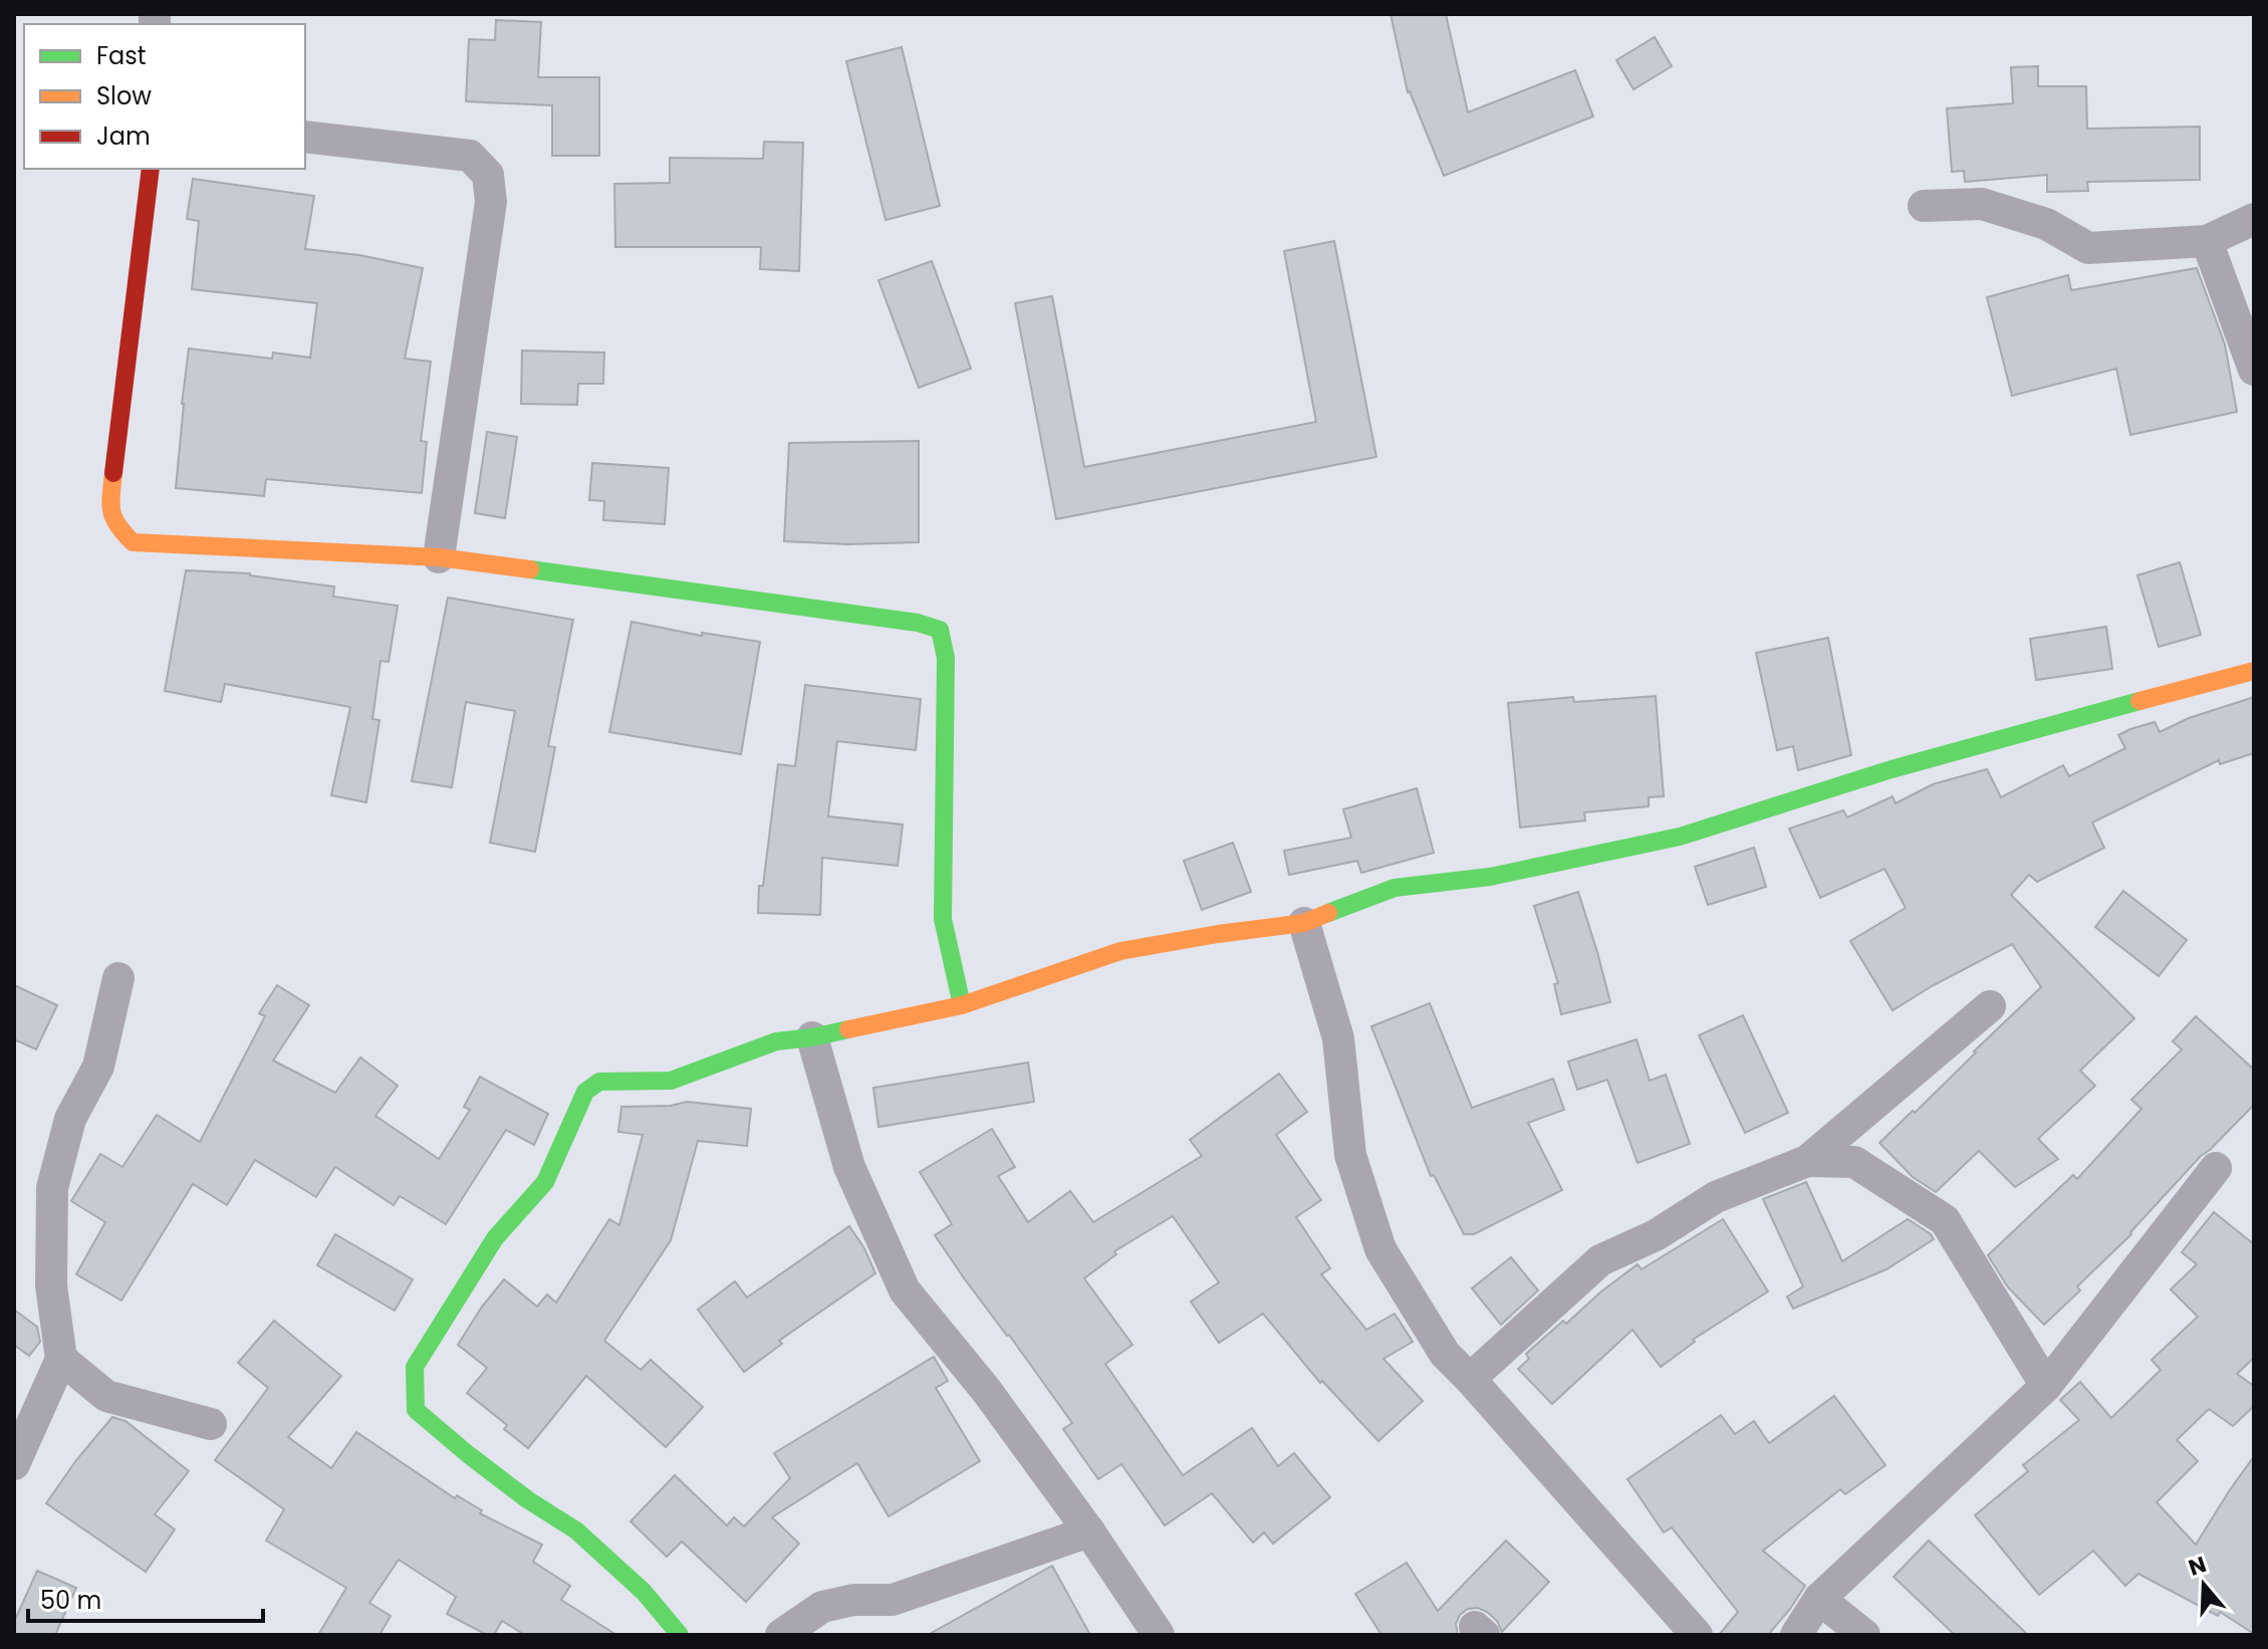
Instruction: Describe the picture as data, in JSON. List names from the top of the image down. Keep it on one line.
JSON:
{"legend":["Fast","Slow","Jam"],"scale_bar":"50 m","north":"top"}
